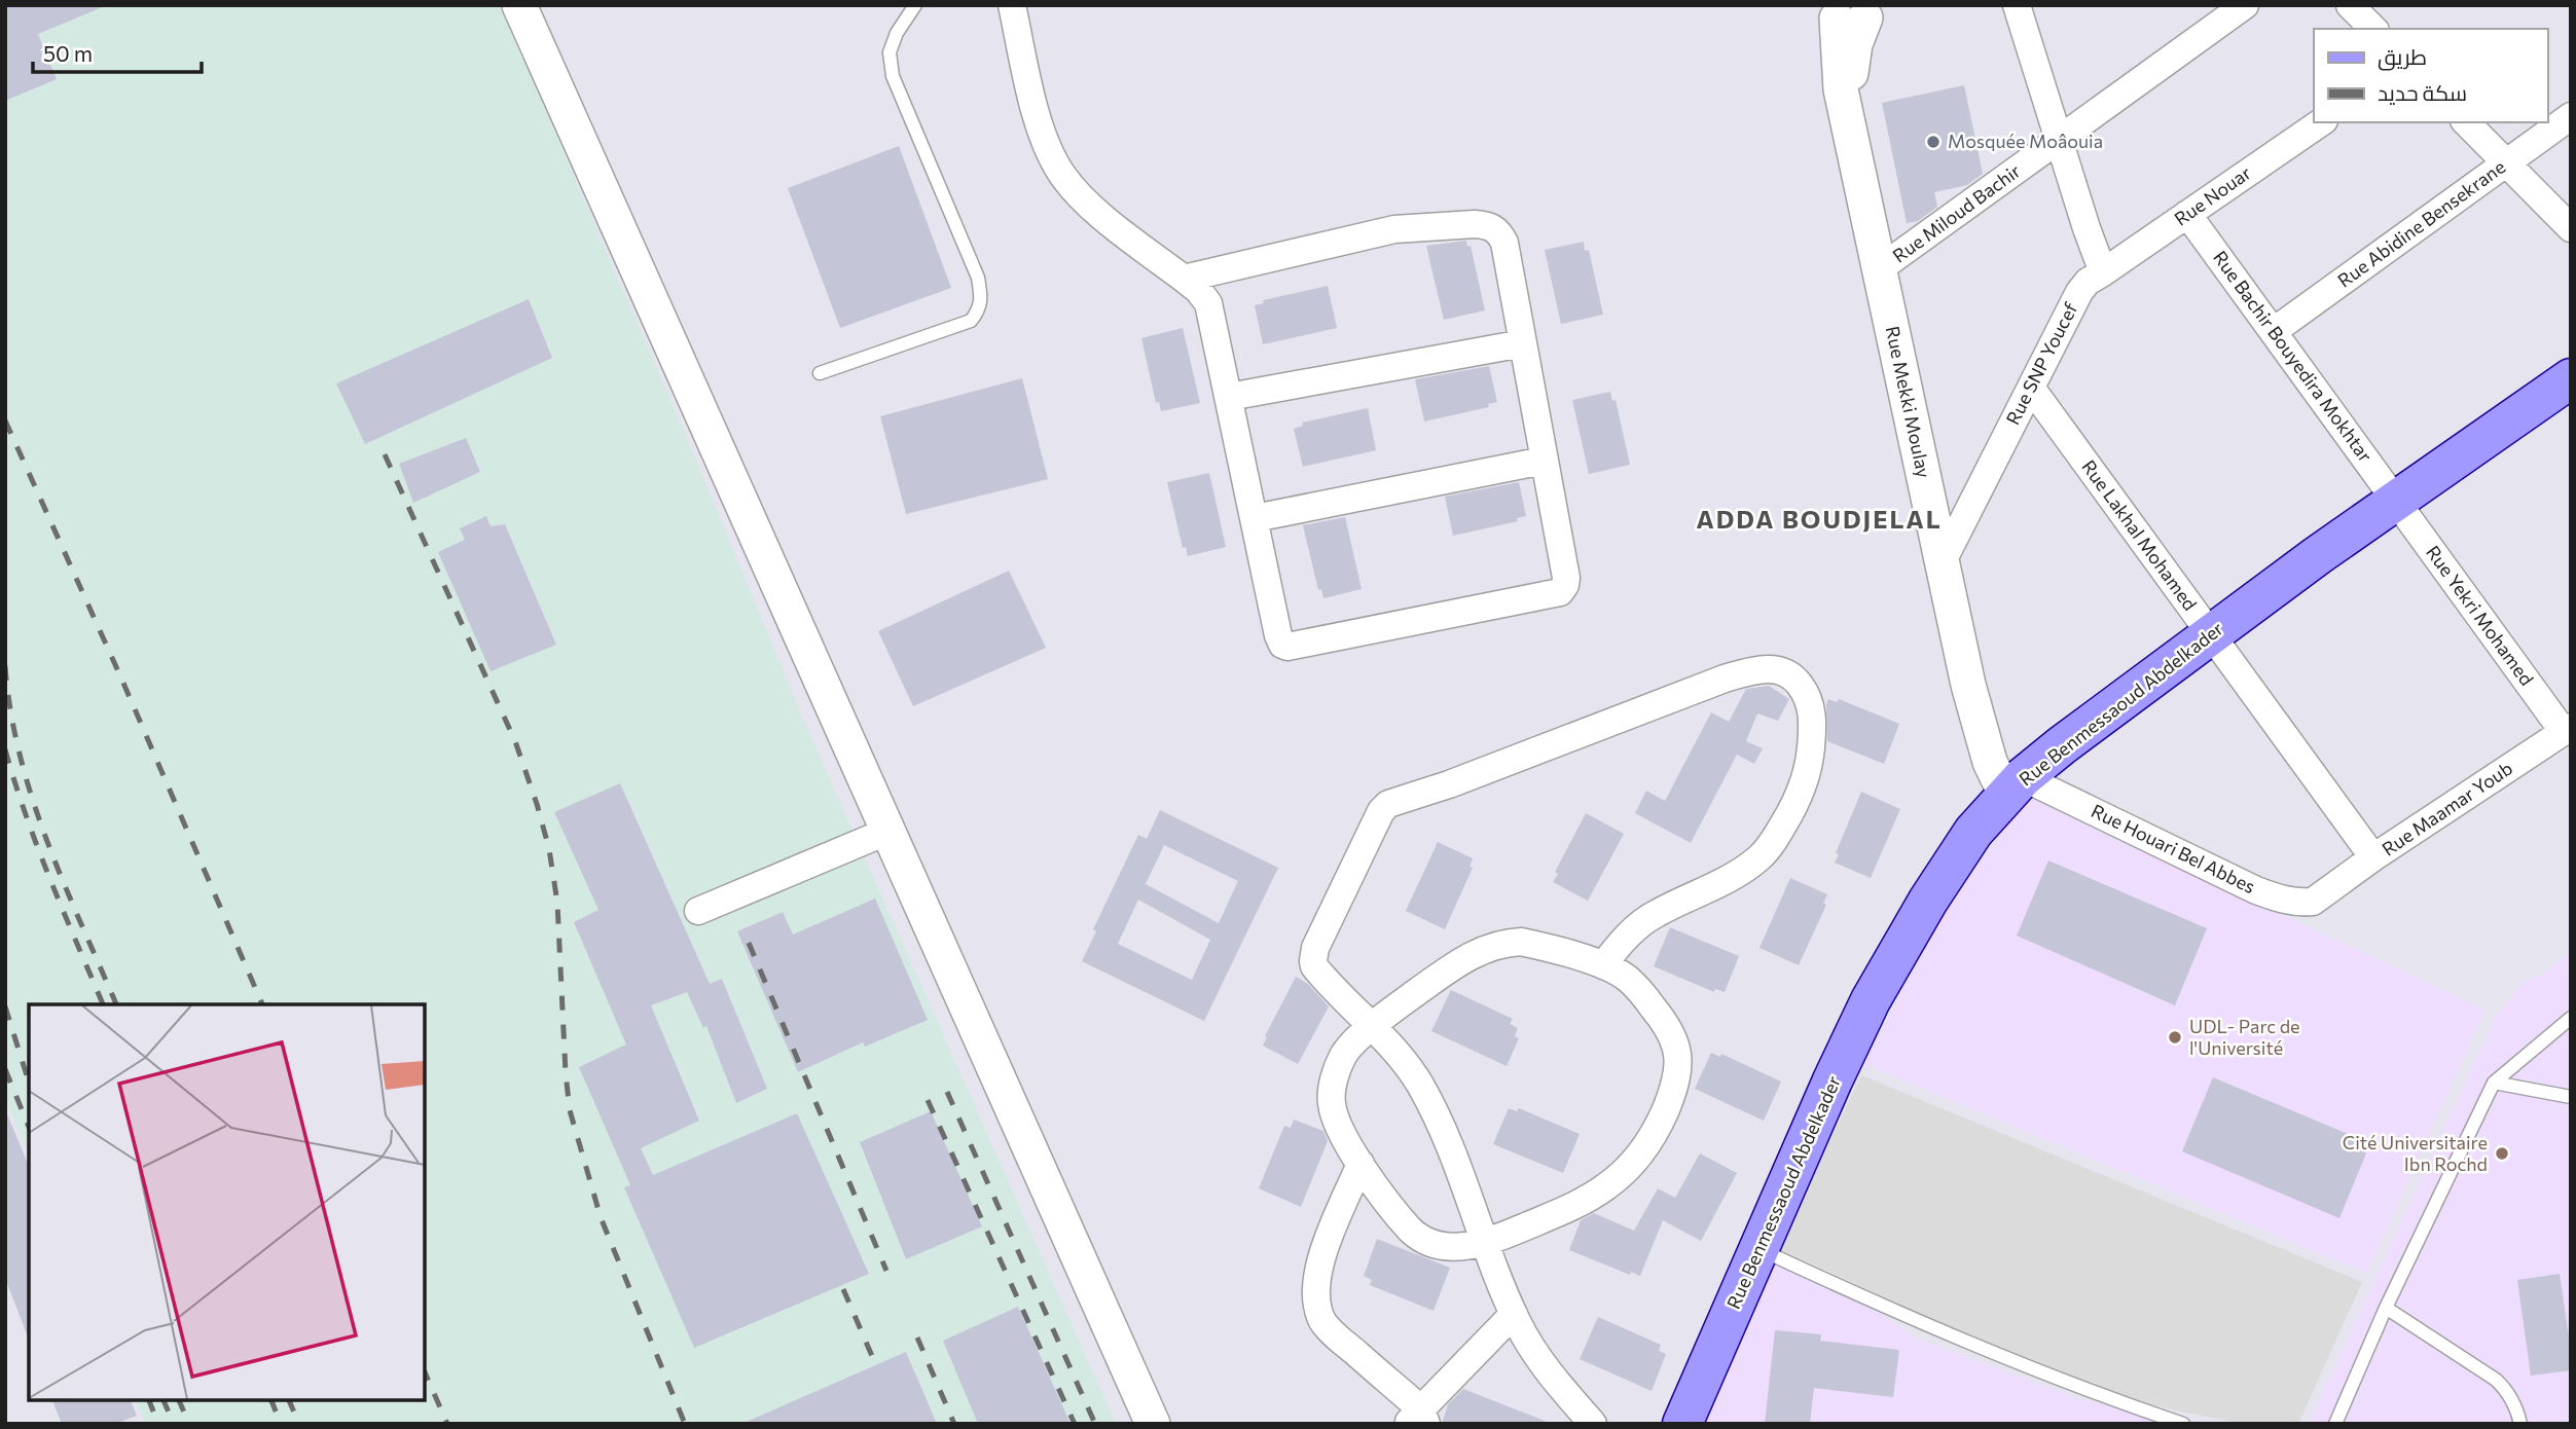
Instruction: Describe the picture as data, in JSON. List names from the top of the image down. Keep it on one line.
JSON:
{"streets":{"main road":["Rue Benmessaoud Abdelkader"],"street":["Rue Nouar","Rue Miloud Bachir","Rue Abidine Bensekrane","Rue Bachir Bouyedira Mokhtar","Rue SNP Youcef","Rue Mekki Moulay","Rue Lakhal Mohamed","Rue Yekri Mohamed","Rue Maamar Youb","Rue Houari Bel Abbes"]},"crossings":[["Rue Nouar","Rue Bachir Bouyedira Mokhtar"],["Rue Nouar","Rue SNP Youcef"],["Rue Miloud Bachir","Rue Mekki Moulay"],["Rue Abidine Bensekrane","Rue Bachir Bouyedira Mokhtar"],["Rue Bachir Bouyedira Mokhtar","Rue Yekri Mohamed"],["Rue Bachir Bouyedira Mokhtar","Rue Benmessaoud Abdelkader"],["Rue SNP Youcef","Rue Mekki Moulay"],["Rue SNP Youcef","Rue Lakhal Mohamed"],["Rue Mekki Moulay","Rue Benmessaoud Abdelkader"],["Rue Mekki Moulay","Rue Houari Bel Abbes"],["Rue Lakhal Mohamed","Rue Benmessaoud Abdelkader"],["Rue Lakhal Mohamed","Rue Maamar Youb"],["Rue Yekri Mohamed","Rue Benmessaoud Abdelkader"],["Rue Yekri Mohamed","Rue Maamar Youb"],["Rue Benmessaoud Abdelkader","Rue Houari Bel Abbes"],["Rue Maamar Youb","Rue Houari Bel Abbes"]],"districts":["ADDA BOUDJELAL"],"places":["Mosquée Moâouia","UDL- Parc de l'Université","Cité Universitaire Ibn Rochd"],"legend":["طريق","سكة حديد"],"scale_bar":"50 m"}
